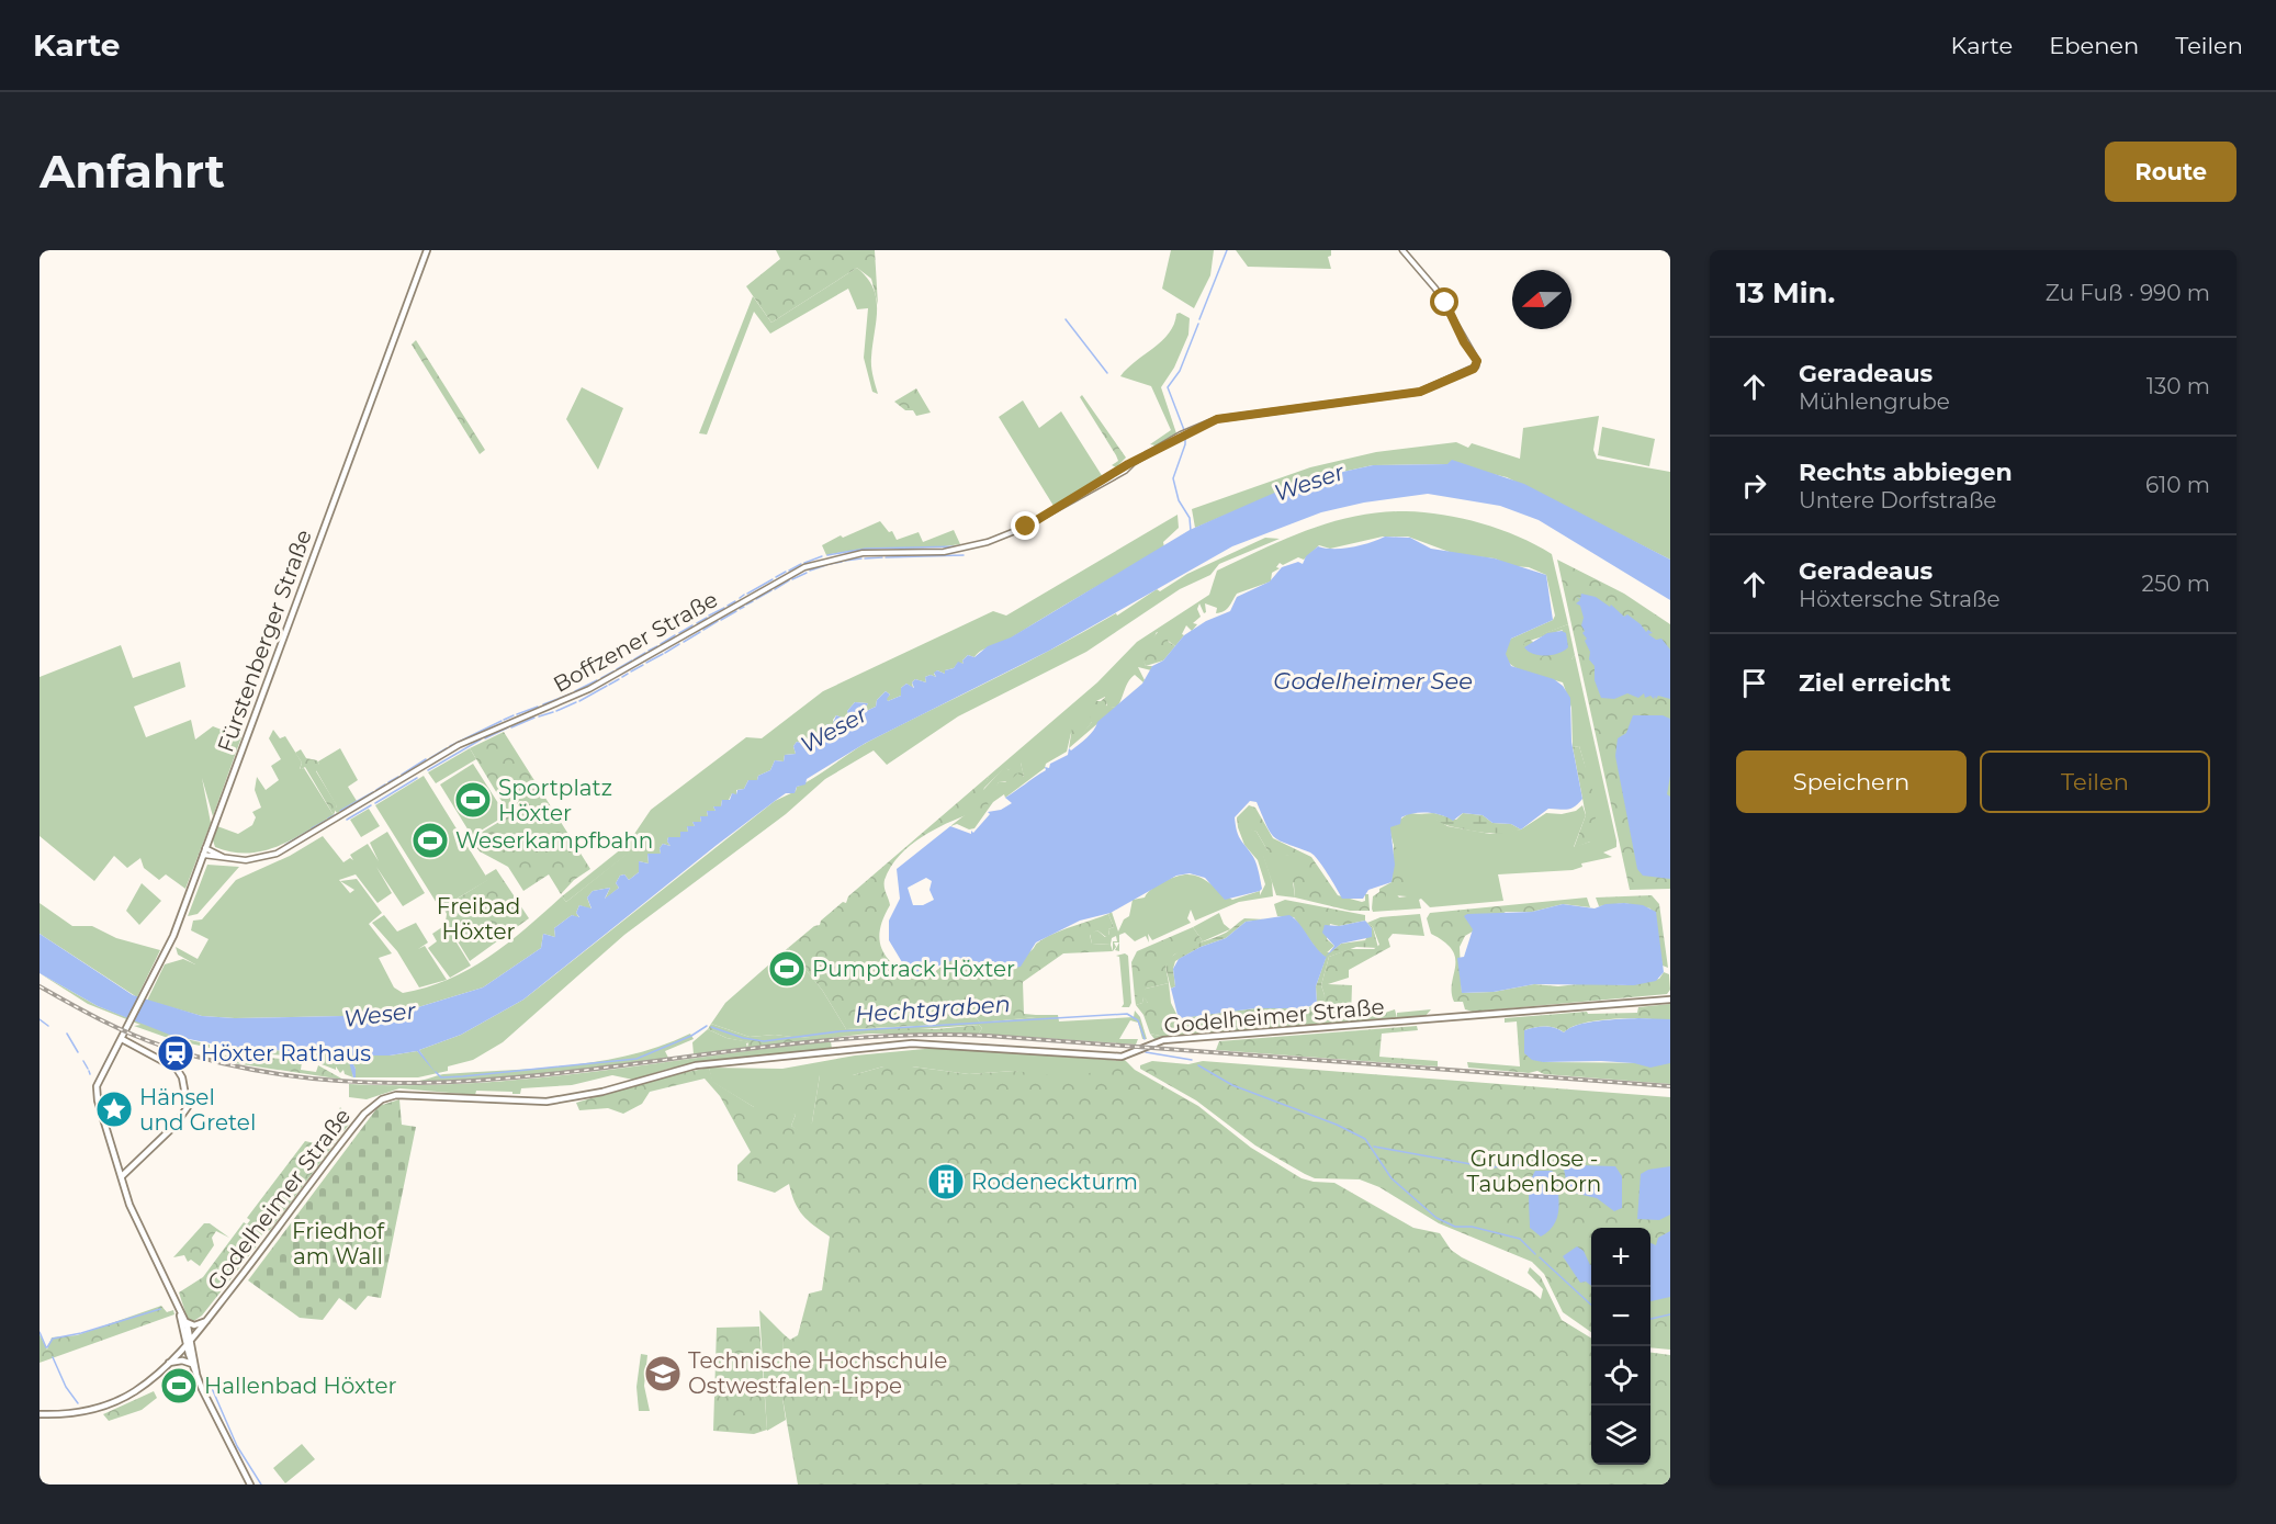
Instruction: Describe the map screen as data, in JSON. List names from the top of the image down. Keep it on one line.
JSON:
{"streets":{"main road":["Fürstenberger Straße","Godelheimer Straße"],"street":["Boffzener Straße"]},"crossings":[["Fürstenberger Straße","Boffzener Straße"]],"water":["Weser","Godelheimer See","Hechtgraben"],"parks":["Freibad Höxter","Grundlose - Taubenborn","Friedhof am Wall"],"places":{"sports":["Sportplatz Höxter","Weserkampfbahn","Pumptrack Höxter","Hallenbad Höxter"],"station":["Höxter Rathaus"],"place":["Hänsel und Gretel"],"building":["Rodeneckturm"],"school or university":["Technische Hochschule Ostwestfalen-Lippe"]},"north":"left","page":{"header":"Karte","nav":["Karte","Ebenen","Teilen"],"buttons":["Route",["Speichern","Teilen"]],"title":"Anfahrt","heading":["13 Min.","Zu Fuß · 990 m"],"list":[["Geradeaus","Mühlengrube","130 m"],["Rechts abbiegen","Untere Dorfstraße","610 m"],["Geradeaus","Höxtersche Straße","250 m"],"Ziel erreicht"],"map_buttons":["+","−"]}}
